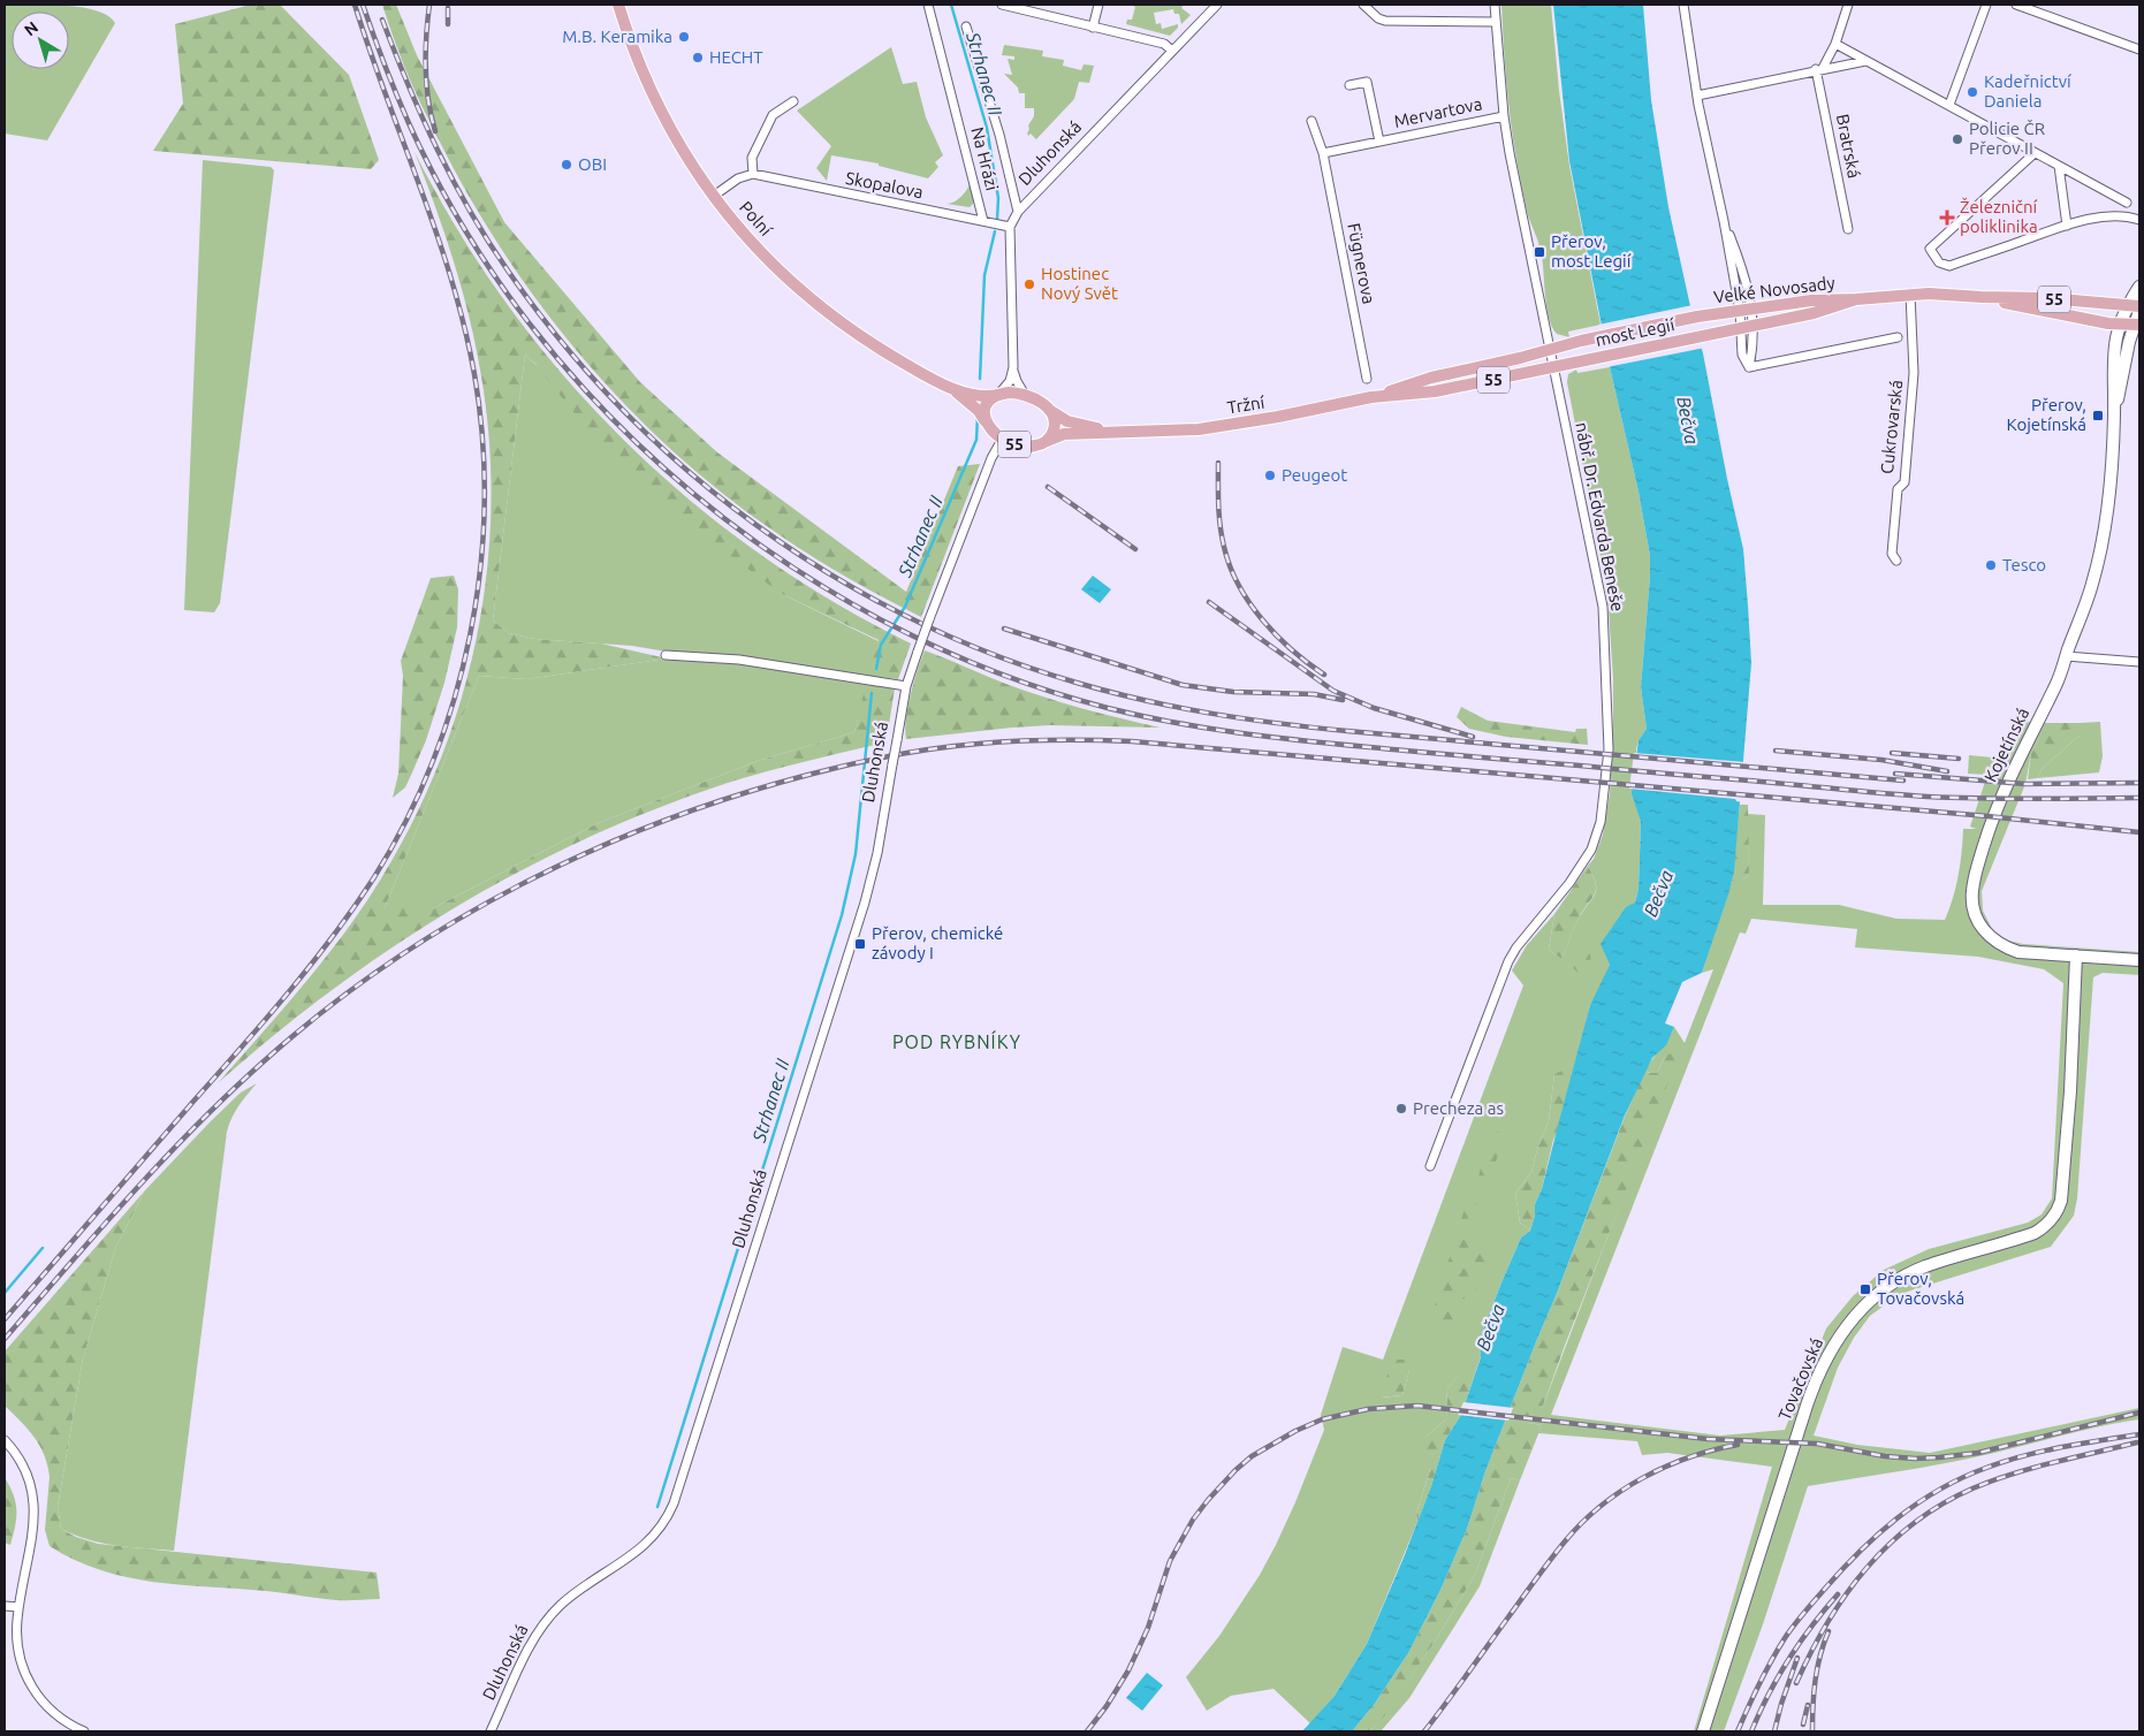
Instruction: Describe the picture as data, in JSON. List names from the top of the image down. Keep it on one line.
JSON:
{"streets":{"main road":["Dluhonská","Polní","Velké Novosady","55","most Legií","Tržní","Kojetínská","Tovačovská"],"street":["Mervartova","Bratrská","Na Hrázi","Skopalova","Fügnerova","Cukrovarská","nábř. Dr. Edvarda Beneše"]},"crossings":[["Mervartova","Fügnerova"],["Mervartova","nábř. Dr. Edvarda Beneše"],["Dluhonská","Na Hrázi"],["Dluhonská","Skopalova"],["Dluhonská","Polní"],["Dluhonská","55"],["Dluhonská","Tržní"],["Na Hrázi","Skopalova"],["Polní","55"],["Polní","Tržní"],["Velké Novosady","most Legií"],["Velké Novosady","Cukrovarská"],["Velké Novosady","Kojetínská"],["55","Tržní"],["most Legií","Tržní"],["Tržní","nábř. Dr. Edvarda Beneše"],["Kojetínská","Tovačovská"]],"districts":["POD RYBNÍKY"],"water":["Strhanec II","Bečva"],"places":{"other":["M.B. Keramika","HECHT","Kadeřnictví Daniela","Policie ČR Přerov II","OBI","Hostinec Nový Svět","Peugeot","Tesco","Precheza as"],"health":["Železniční poliklinika"],"transit":["Přerov, most Legií","Přerov, Kojetínská","Přerov, chemické závody I","Přerov, Tovačovská"]},"north":"top left"}
